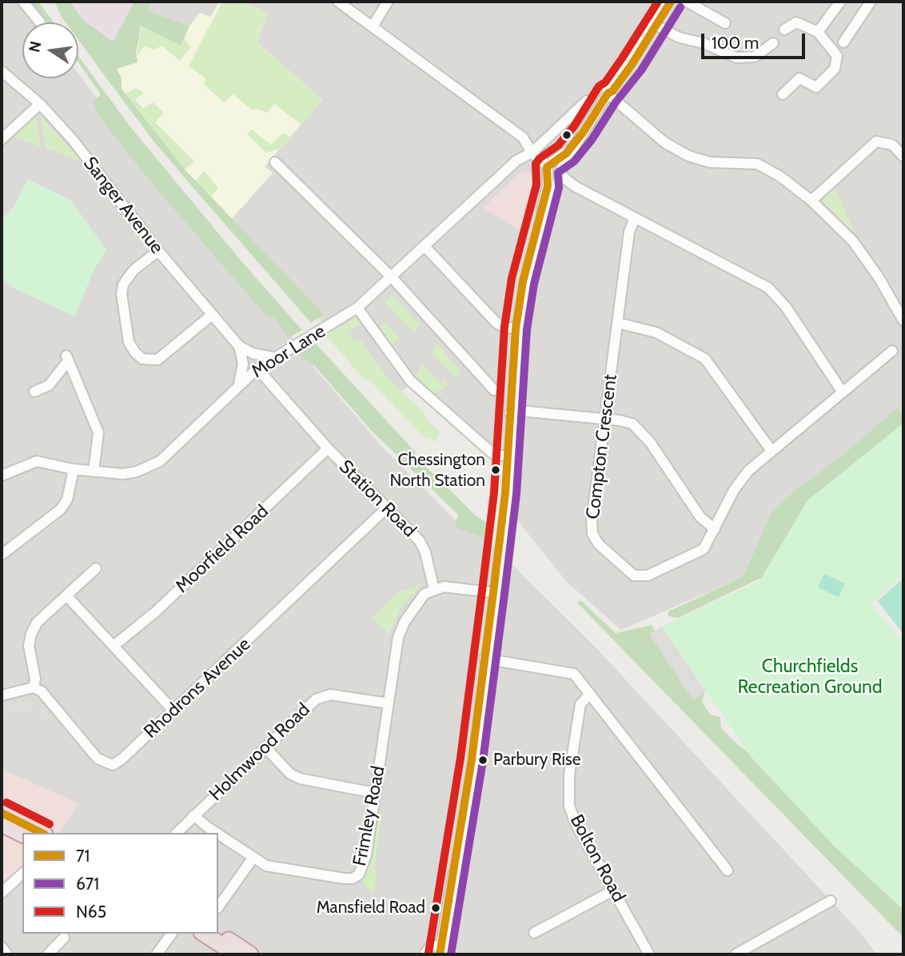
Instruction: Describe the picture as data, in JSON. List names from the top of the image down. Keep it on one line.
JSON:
{"streets":{"street":["Sanger Avenue","Moor Lane","Compton Crescent","Station Road","Moorfield Road","Rhodrons Avenue","Holmwood Road","Frimley Road","Bolton Road"]},"crossings":[["Sanger Avenue","Moor Lane"],["Moor Lane","Station Road"],["Station Road","Moorfield Road"],["Station Road","Rhodrons Avenue"],["Station Road","Frimley Road"],["Holmwood Road","Frimley Road"]],"parks":["Churchfields Recreation Ground"],"places":["Chessington North Station","Parbury Rise","Mansfield Road"],"lines":["transit line 71","transit line N65","transit line 671"],"legend":["71","671","N65"],"scale_bar":"100 m","north":"left"}
